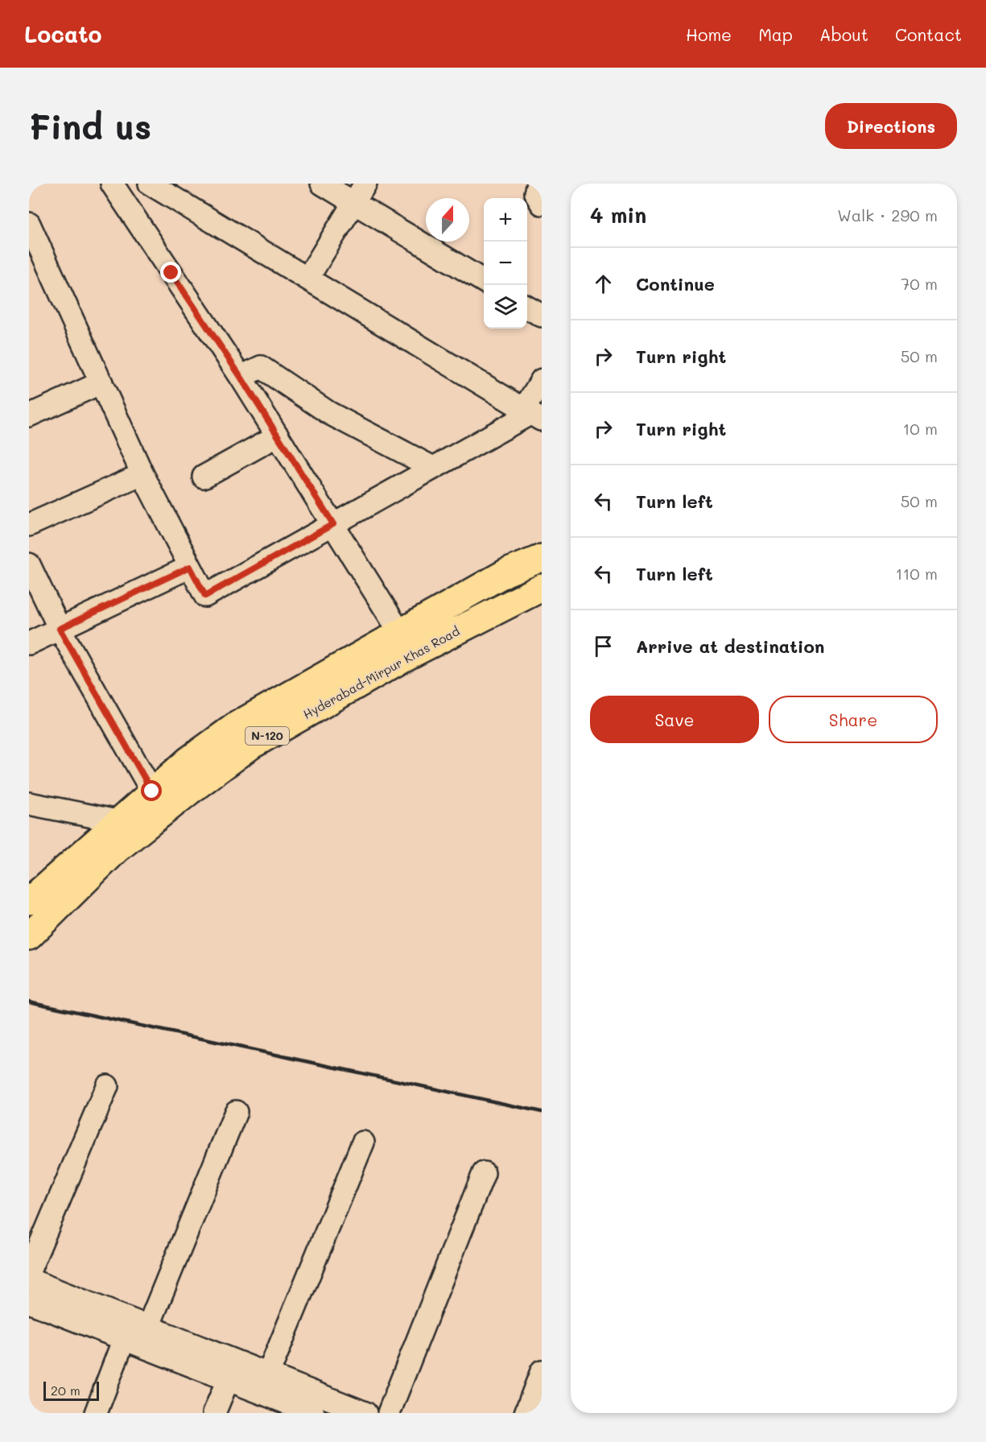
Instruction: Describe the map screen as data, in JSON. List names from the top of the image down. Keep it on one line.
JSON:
{"streets":{"highway":["Hyderabad-Mirpur Khas Road","N-120"]},"scale_bar":"20 m","north":"top","page":{"header":"Locato","nav":["Home","Map","About","Contact"],"buttons":["Directions",["Save","Share"]],"title":"Find us","heading":["4 min","Walk · 290 m"],"map_buttons":["+","−"],"list":[["Continue","70 m"],["Turn right","50 m"],["Turn right","10 m"],["Turn left","50 m"],["Turn left","110 m"],"Arrive at destination"],"scale":"20 m"}}
